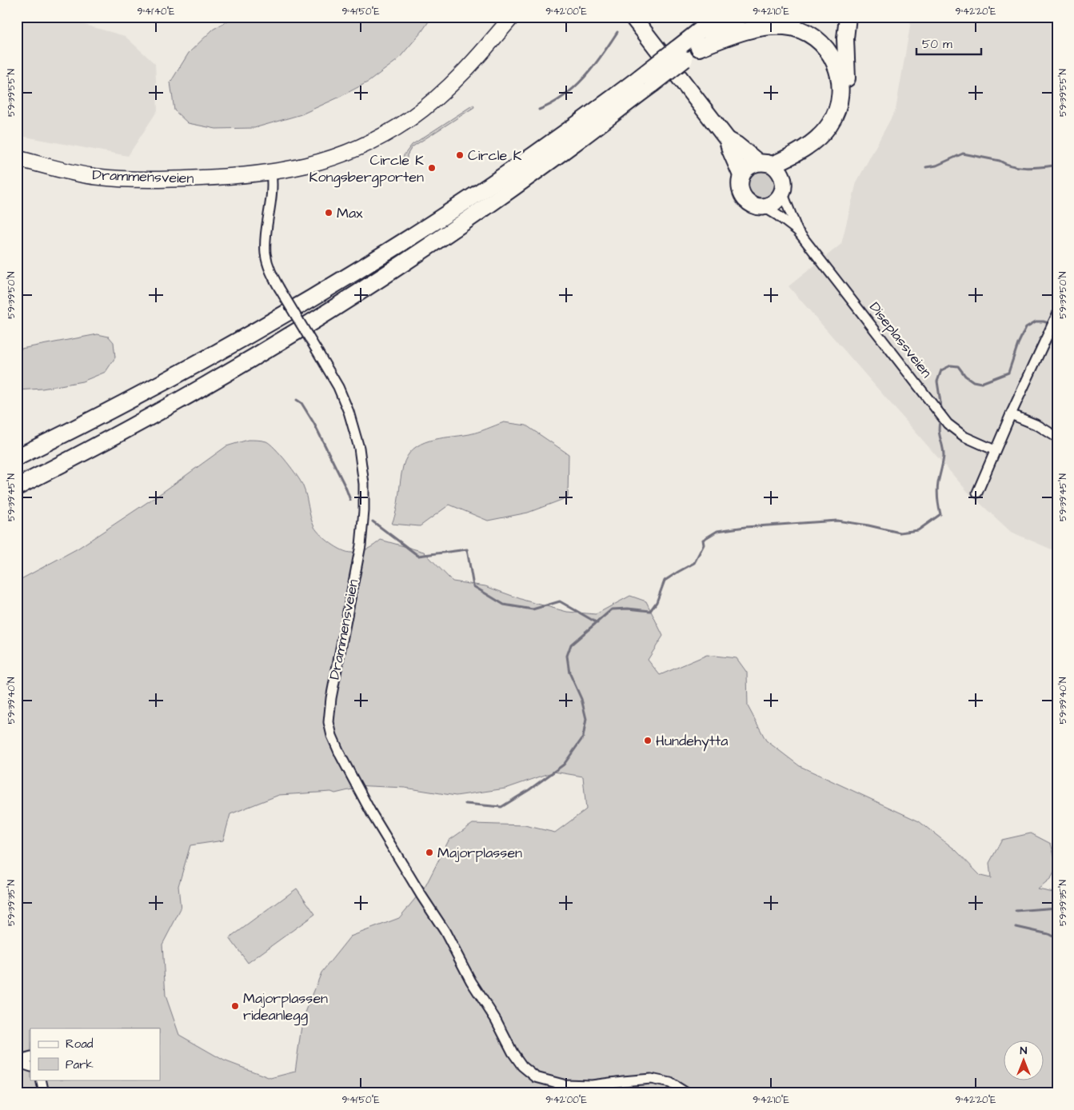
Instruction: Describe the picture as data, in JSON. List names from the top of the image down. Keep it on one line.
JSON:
{"streets":{"main road":["Drammensveien"],"street":["Diseplassveien"]},"places":["Circle K","Circle K Kongsbergporten","Max","Hundehytta","Majorplassen","Majorplassen rideanlegg"],"legend":["Road","Park"],"scale_bar":"50 m","north":"top","coordinates":["9°41'40\"E","9°41'50\"E","9°42'00\"E","9°42'10\"E","9°42'20\"E","59°39'55\"N","59°39'50\"N","59°39'45\"N","59°39'40\"N","59°39'35\"N"]}
